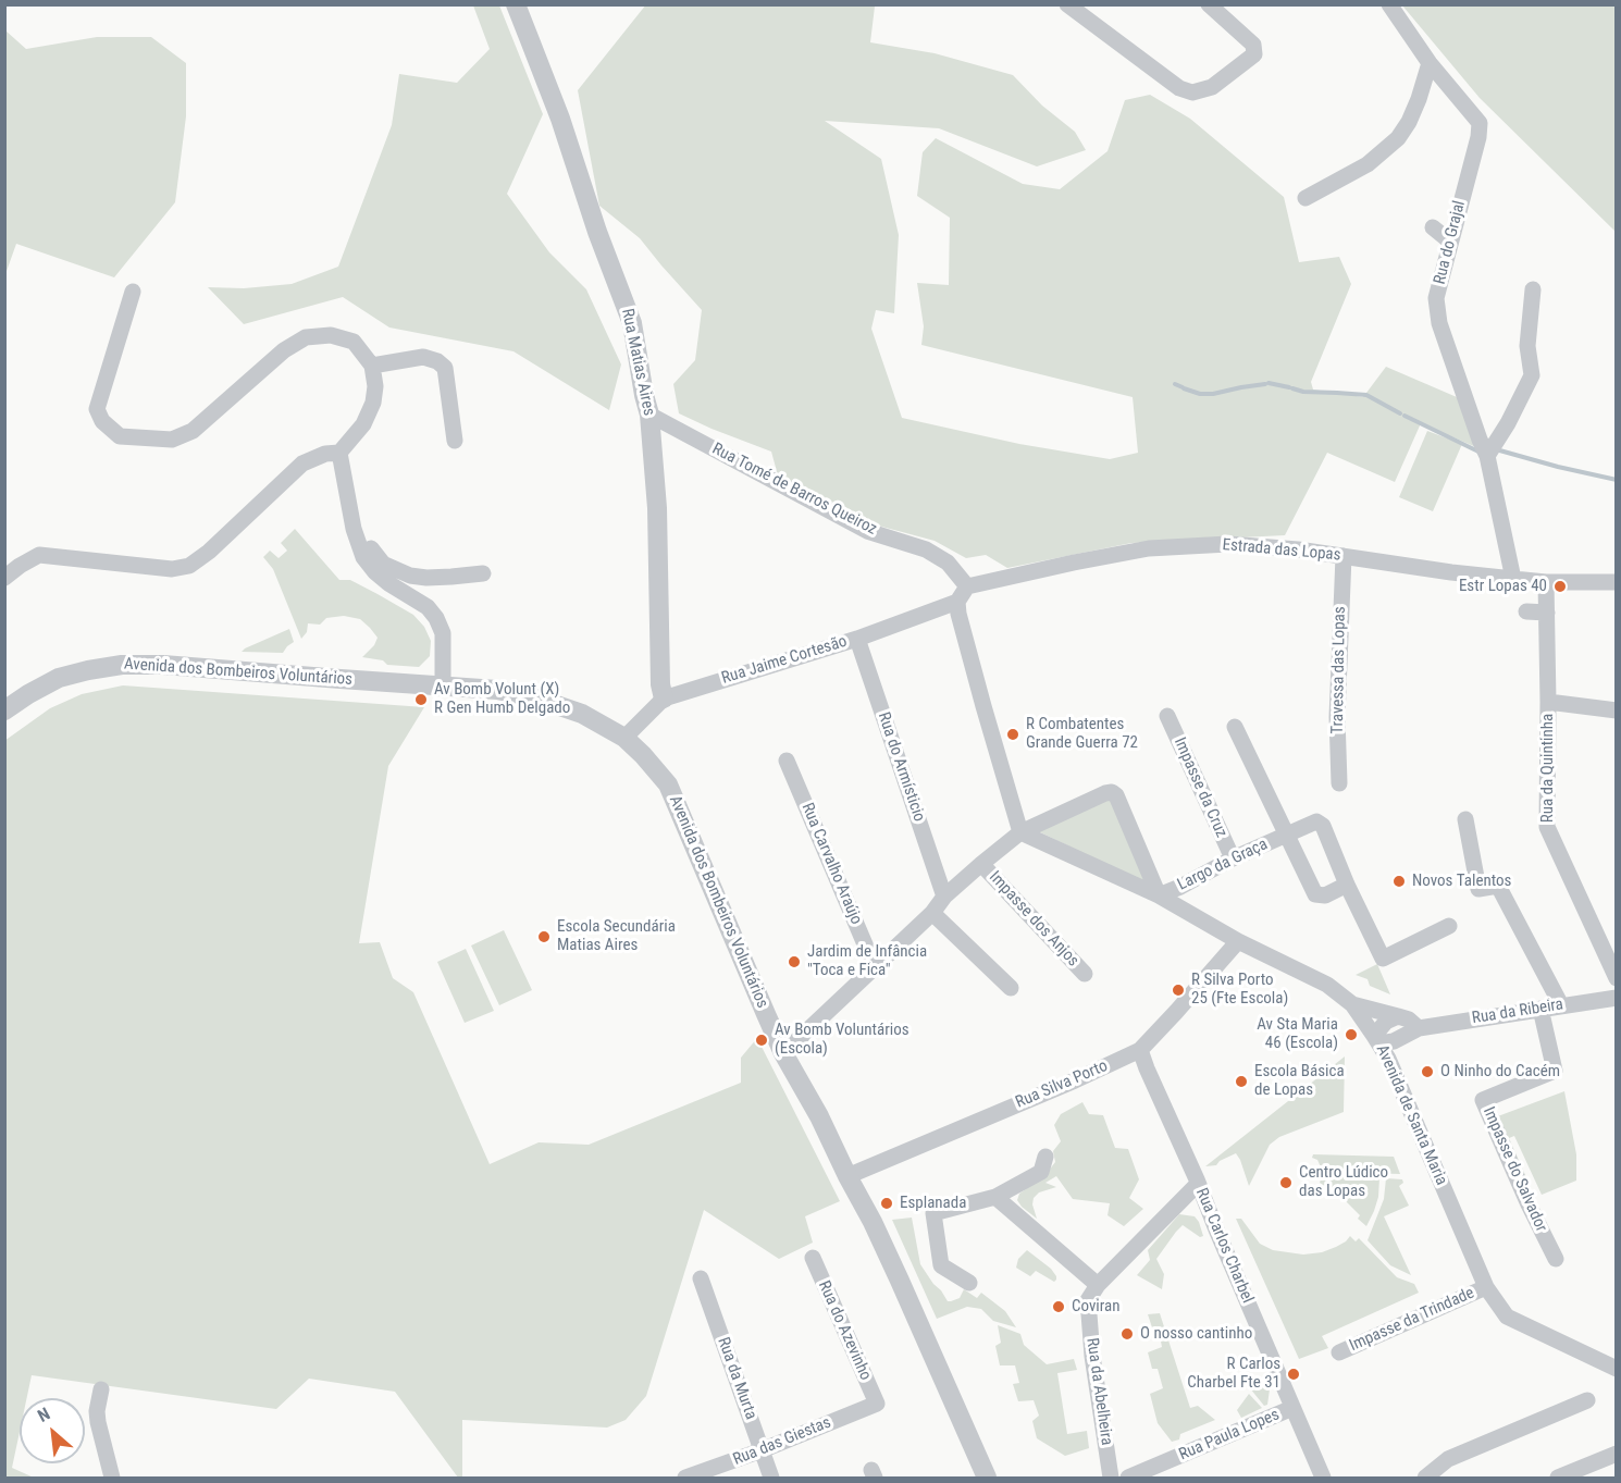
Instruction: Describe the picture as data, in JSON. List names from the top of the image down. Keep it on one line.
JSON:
{"streets":{"street":["Rua do Grajal","Rua Matias Aires","Rua Tomé de Barros Queiroz","Estrada das Lopas","Rua Jaime Cortesão","Travessa das Lopas","Avenida dos Bombeiros Voluntários","Rua do Armísticio","Rua da Quintinha","Impasse da Cruz","Rua Carvalho Araújo","Largo da Graça","Impasse dos Anjos","Rua da Ribeira","Rua Silva Porto","Avenida de Santa Maria","Impasse do Salvador","Rua Carlos Charbel","Impasse da Trindade","Rua do Azevinho","Rua da Murta","Rua da Abelheira","Rua Paula Lopes","Rua das Giestas"]},"crossings":[["Rua do Grajal","Estrada das Lopas"],["Rua Matias Aires","Rua Tomé de Barros Queiroz"],["Rua Matias Aires","Rua Jaime Cortesão"],["Rua Tomé de Barros Queiroz","Estrada das Lopas"],["Estrada das Lopas","Travessa das Lopas"],["Estrada das Lopas","Rua da Quintinha"],["Rua Jaime Cortesão","Avenida dos Bombeiros Voluntários"],["Rua Jaime Cortesão","Rua do Armísticio"],["Avenida dos Bombeiros Voluntários","Rua Silva Porto"],["Impasse da Cruz","Largo da Graça"],["Largo da Graça","Avenida de Santa Maria"],["Rua da Ribeira","Impasse do Salvador"],["Rua Silva Porto","Avenida de Santa Maria"],["Rua Silva Porto","Rua Carlos Charbel"],["Avenida de Santa Maria","Impasse da Trindade"],["Rua Carlos Charbel","Rua Paula Lopes"],["Rua do Azevinho","Rua das Giestas"],["Rua da Murta","Rua das Giestas"]],"places":["Estr Lopas 40","Av Bomb Volunt (X) R Gen Humb Delgado","R Combatentes Grande Guerra 72","Novos Talentos","Escola Secundária Matias Aires","Jardim de Infância \"Toca e Fica\"","R Silva Porto 25 (Fte Escola)","Av Sta Maria 46 (Escola)","Av Bomb Voluntários (Escola)","O Ninho do Cacém","Escola Básica de Lopas","Centro Lúdico das Lopas","Esplanada","Coviran","O nosso cantinho","R Carlos Charbel Fte 31"],"north":"top left"}
